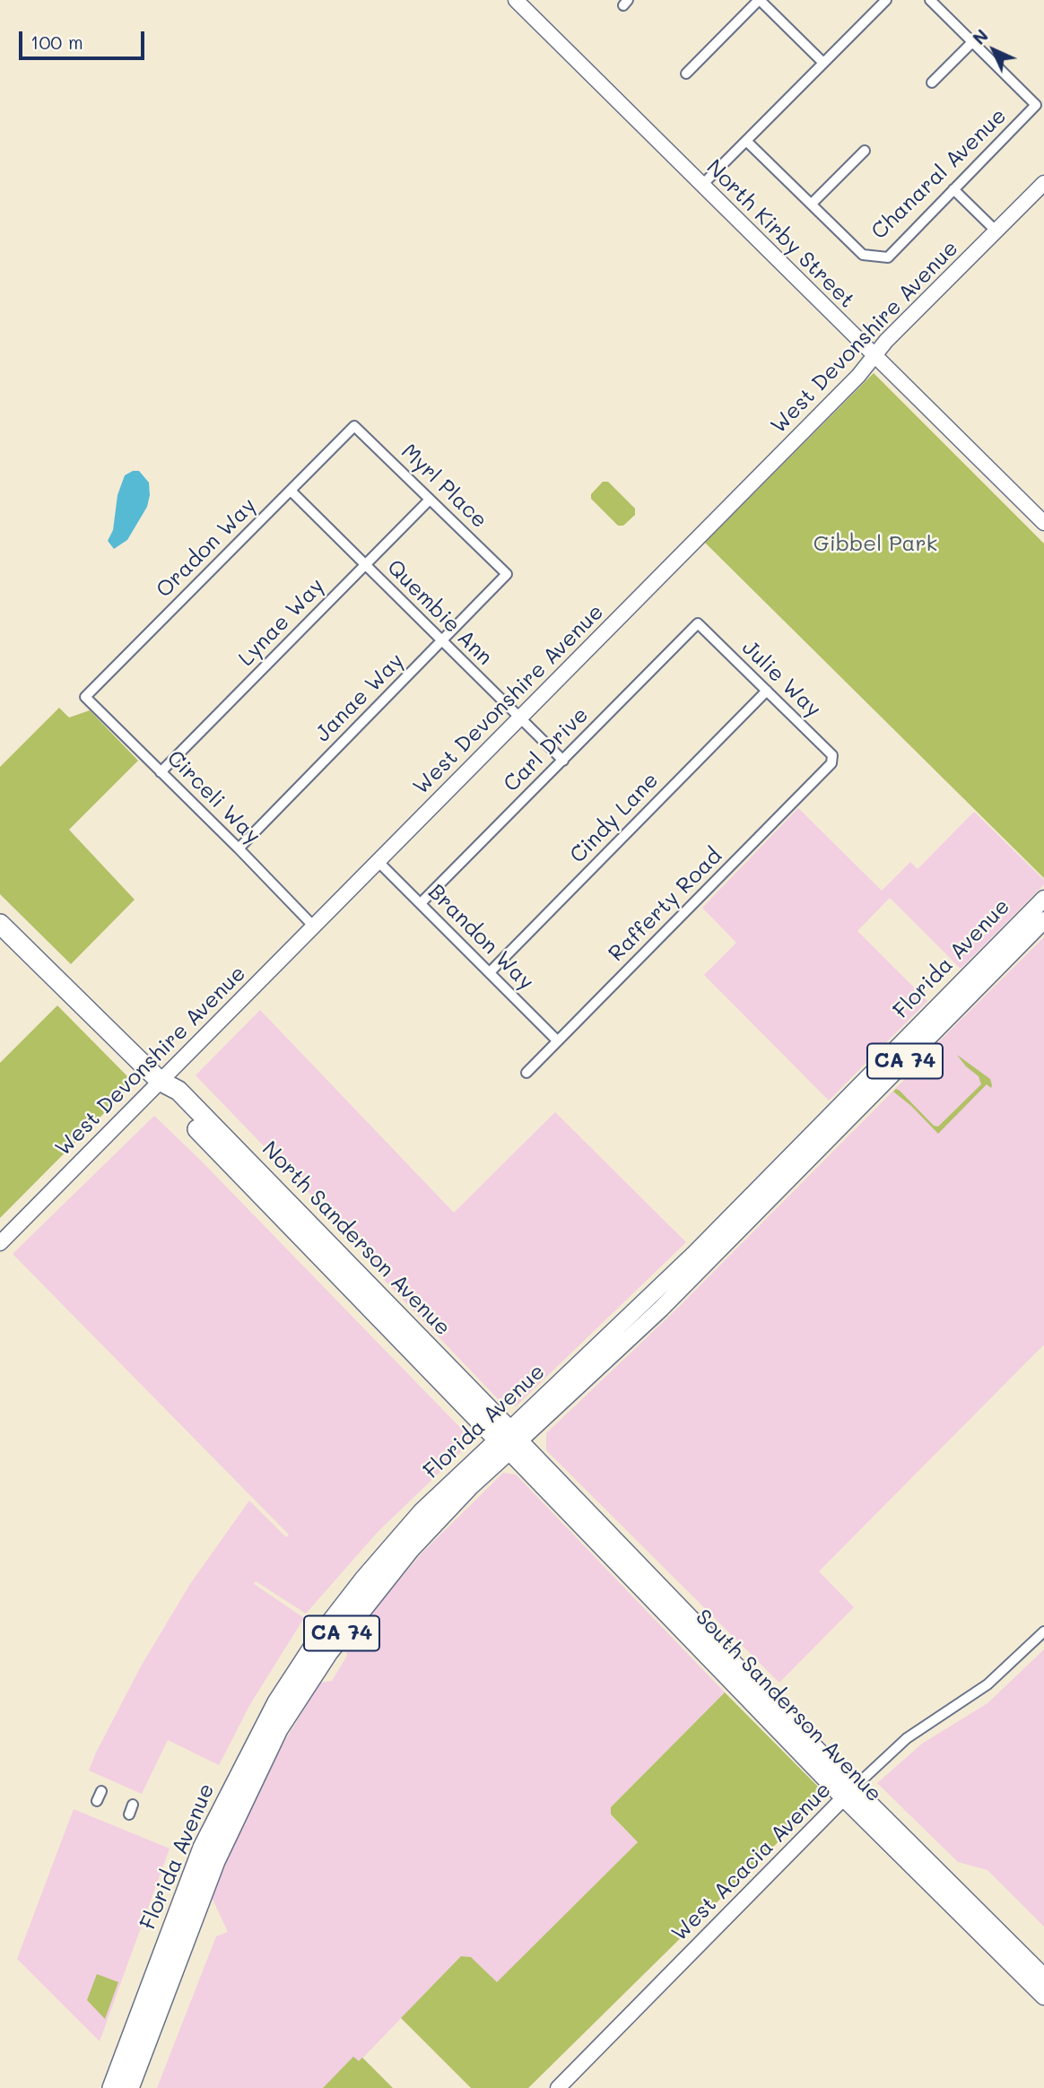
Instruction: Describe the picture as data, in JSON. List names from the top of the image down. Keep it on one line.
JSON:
{"streets":{"highway":["Florida Avenue","CA 74","North Sanderson Avenue"],"main road":["South Sanderson Avenue"],"street":["Chanaral Avenue","North Kirby Street","West Devonshire Avenue","Myrl Place","Oradon Way","Quembie Ann","Lynae Way","Julie Way","Janae Way","Carl Drive","Circeli Way","Cindy Lane","Rafferty Road","Brandon Way","West Acacia Avenue"]},"crossings":[["North Kirby Street","West Devonshire Avenue"],["West Devonshire Avenue","Quembie Ann"],["West Devonshire Avenue","Circeli Way"],["West Devonshire Avenue","Brandon Way"],["West Devonshire Avenue","North Sanderson Avenue"],["Myrl Place","Oradon Way"],["Myrl Place","Lynae Way"],["Myrl Place","Janae Way"],["Oradon Way","Quembie Ann"],["Oradon Way","Circeli Way"],["Quembie Ann","Lynae Way"],["Quembie Ann","Janae Way"],["Quembie Ann","Carl Drive"],["Lynae Way","Circeli Way"],["Julie Way","Carl Drive"],["Julie Way","Cindy Lane"],["Julie Way","Rafferty Road"],["Janae Way","Circeli Way"],["Carl Drive","Brandon Way"],["Cindy Lane","Brandon Way"],["Rafferty Road","Brandon Way"],["Florida Avenue","North Sanderson Avenue"],["Florida Avenue","South Sanderson Avenue"],["North Sanderson Avenue","South Sanderson Avenue"],["South Sanderson Avenue","West Acacia Avenue"]],"parks":["Gibbel Park"],"scale_bar":"100 m","north":"top left"}
